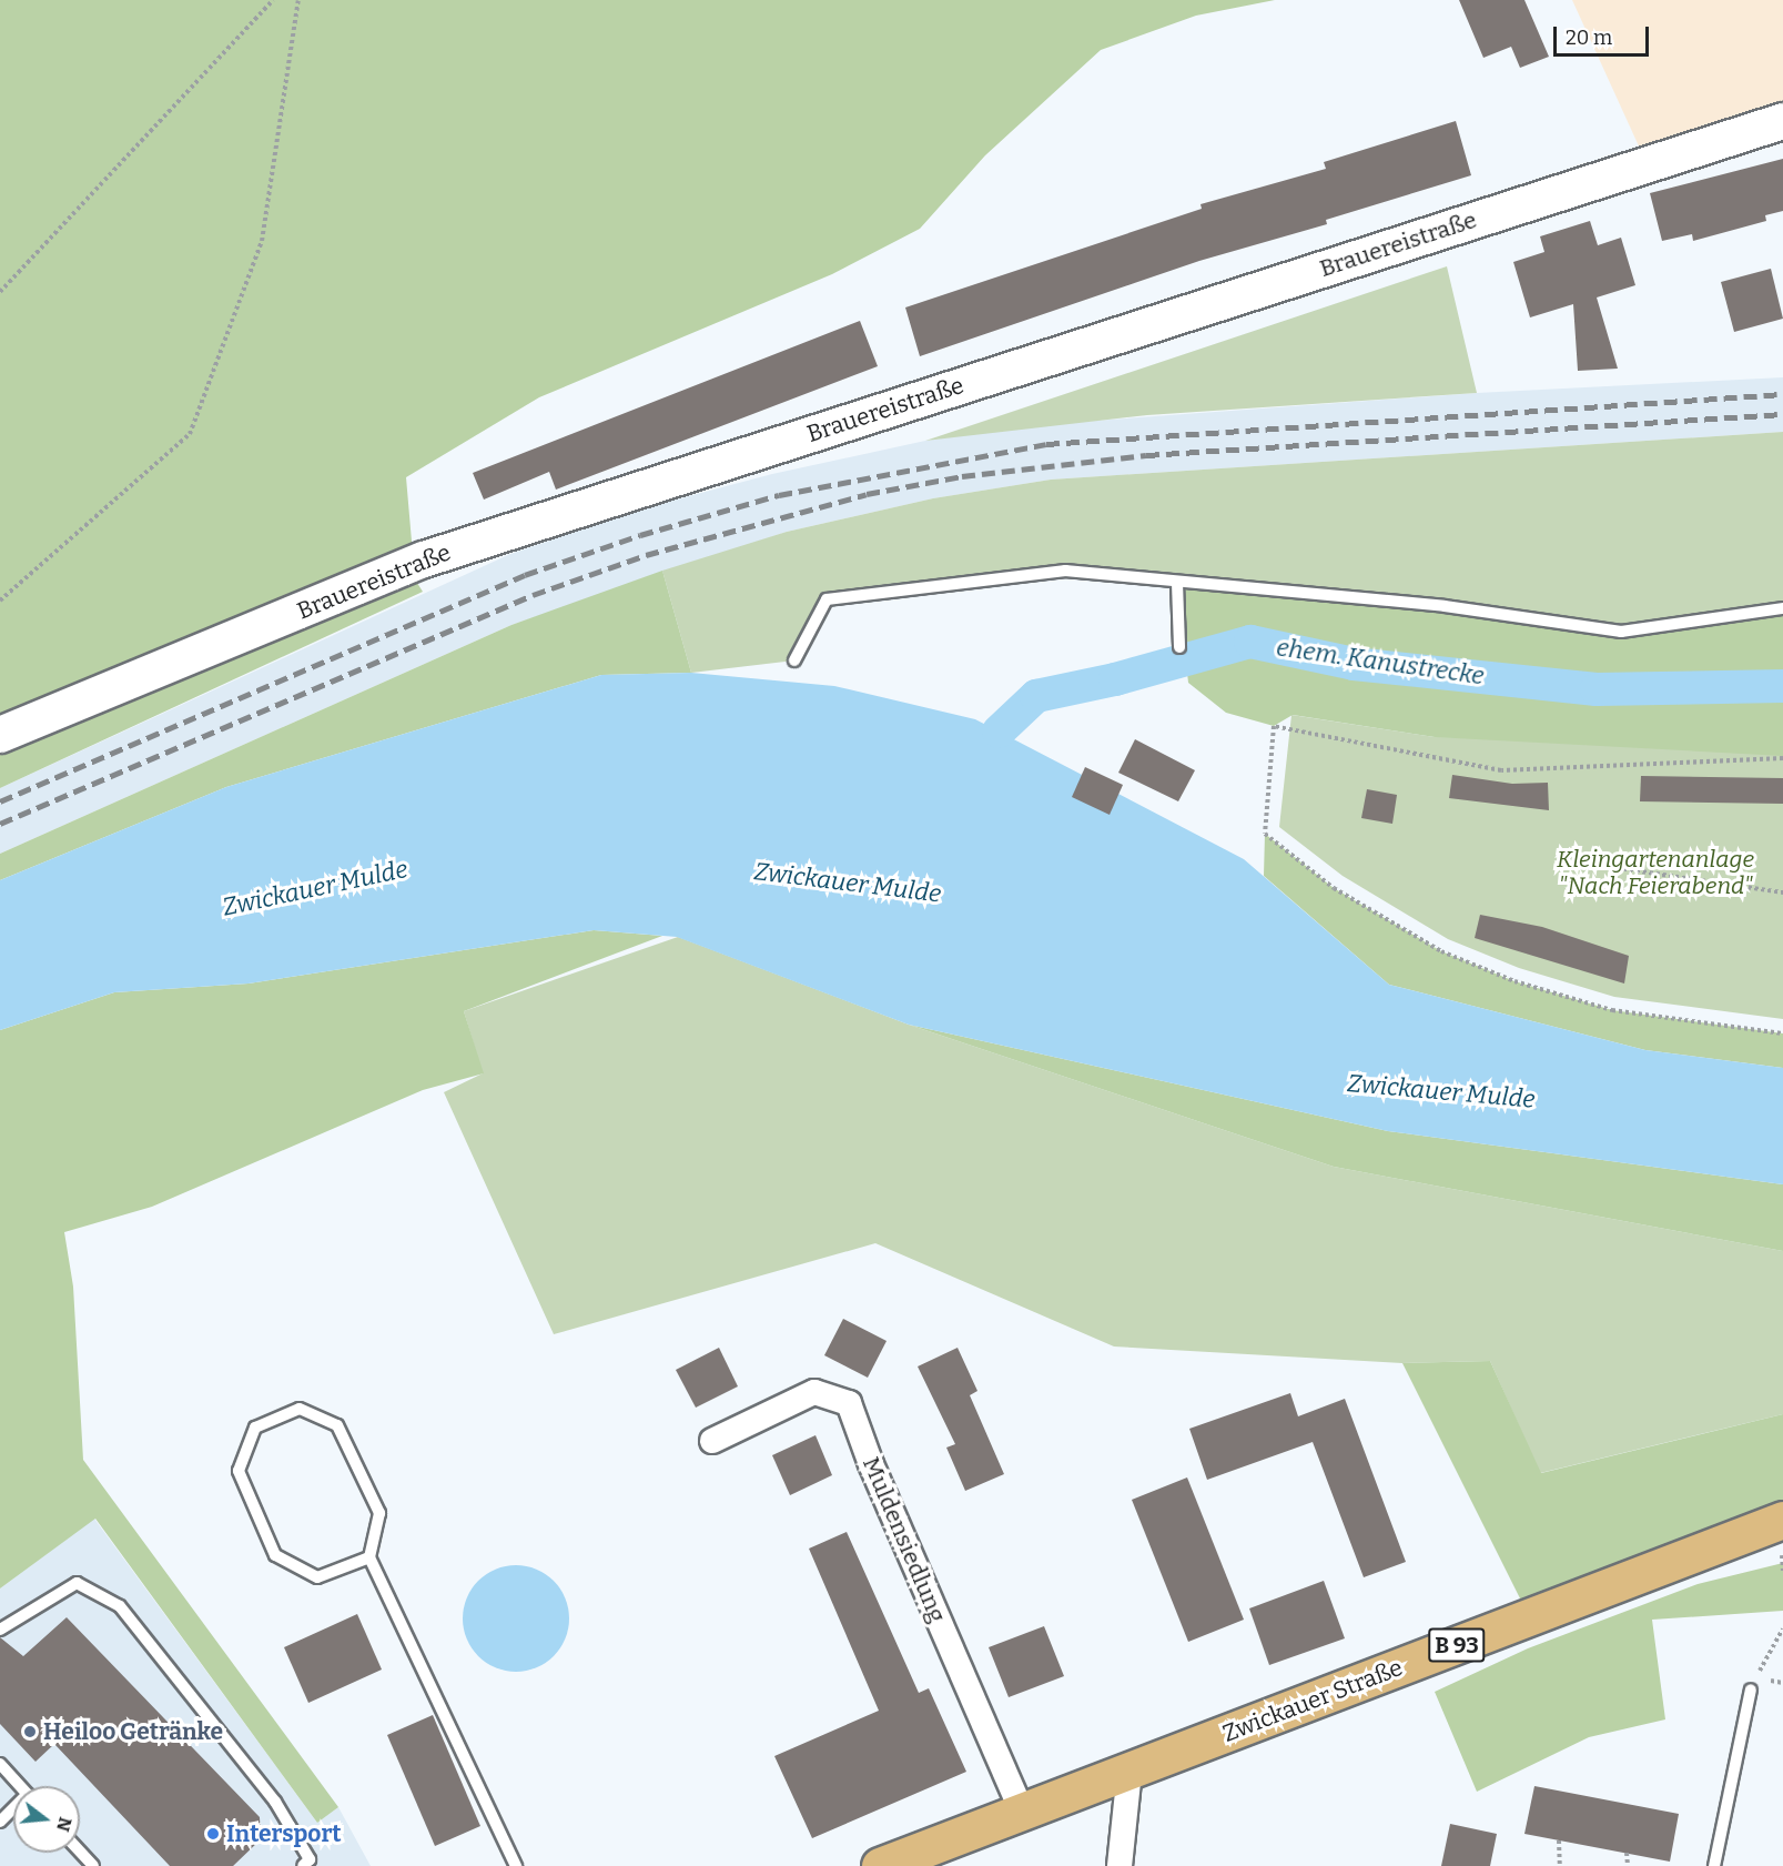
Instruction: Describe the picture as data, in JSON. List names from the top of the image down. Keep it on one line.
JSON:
{"streets":{"main road":["B 93","Zwickauer Straße"],"street":["Brauereistraße","Muldensiedlung"]},"crossings":[["Muldensiedlung","Zwickauer Straße"]],"water":["ehem. Kanustrecke","Zwickauer Mulde"],"parks":["Kleingartenanlage \"Nach Feierabend\""],"places":["Heiloo Getränke","Intersport"],"scale_bar":"20 m","north":"right"}
